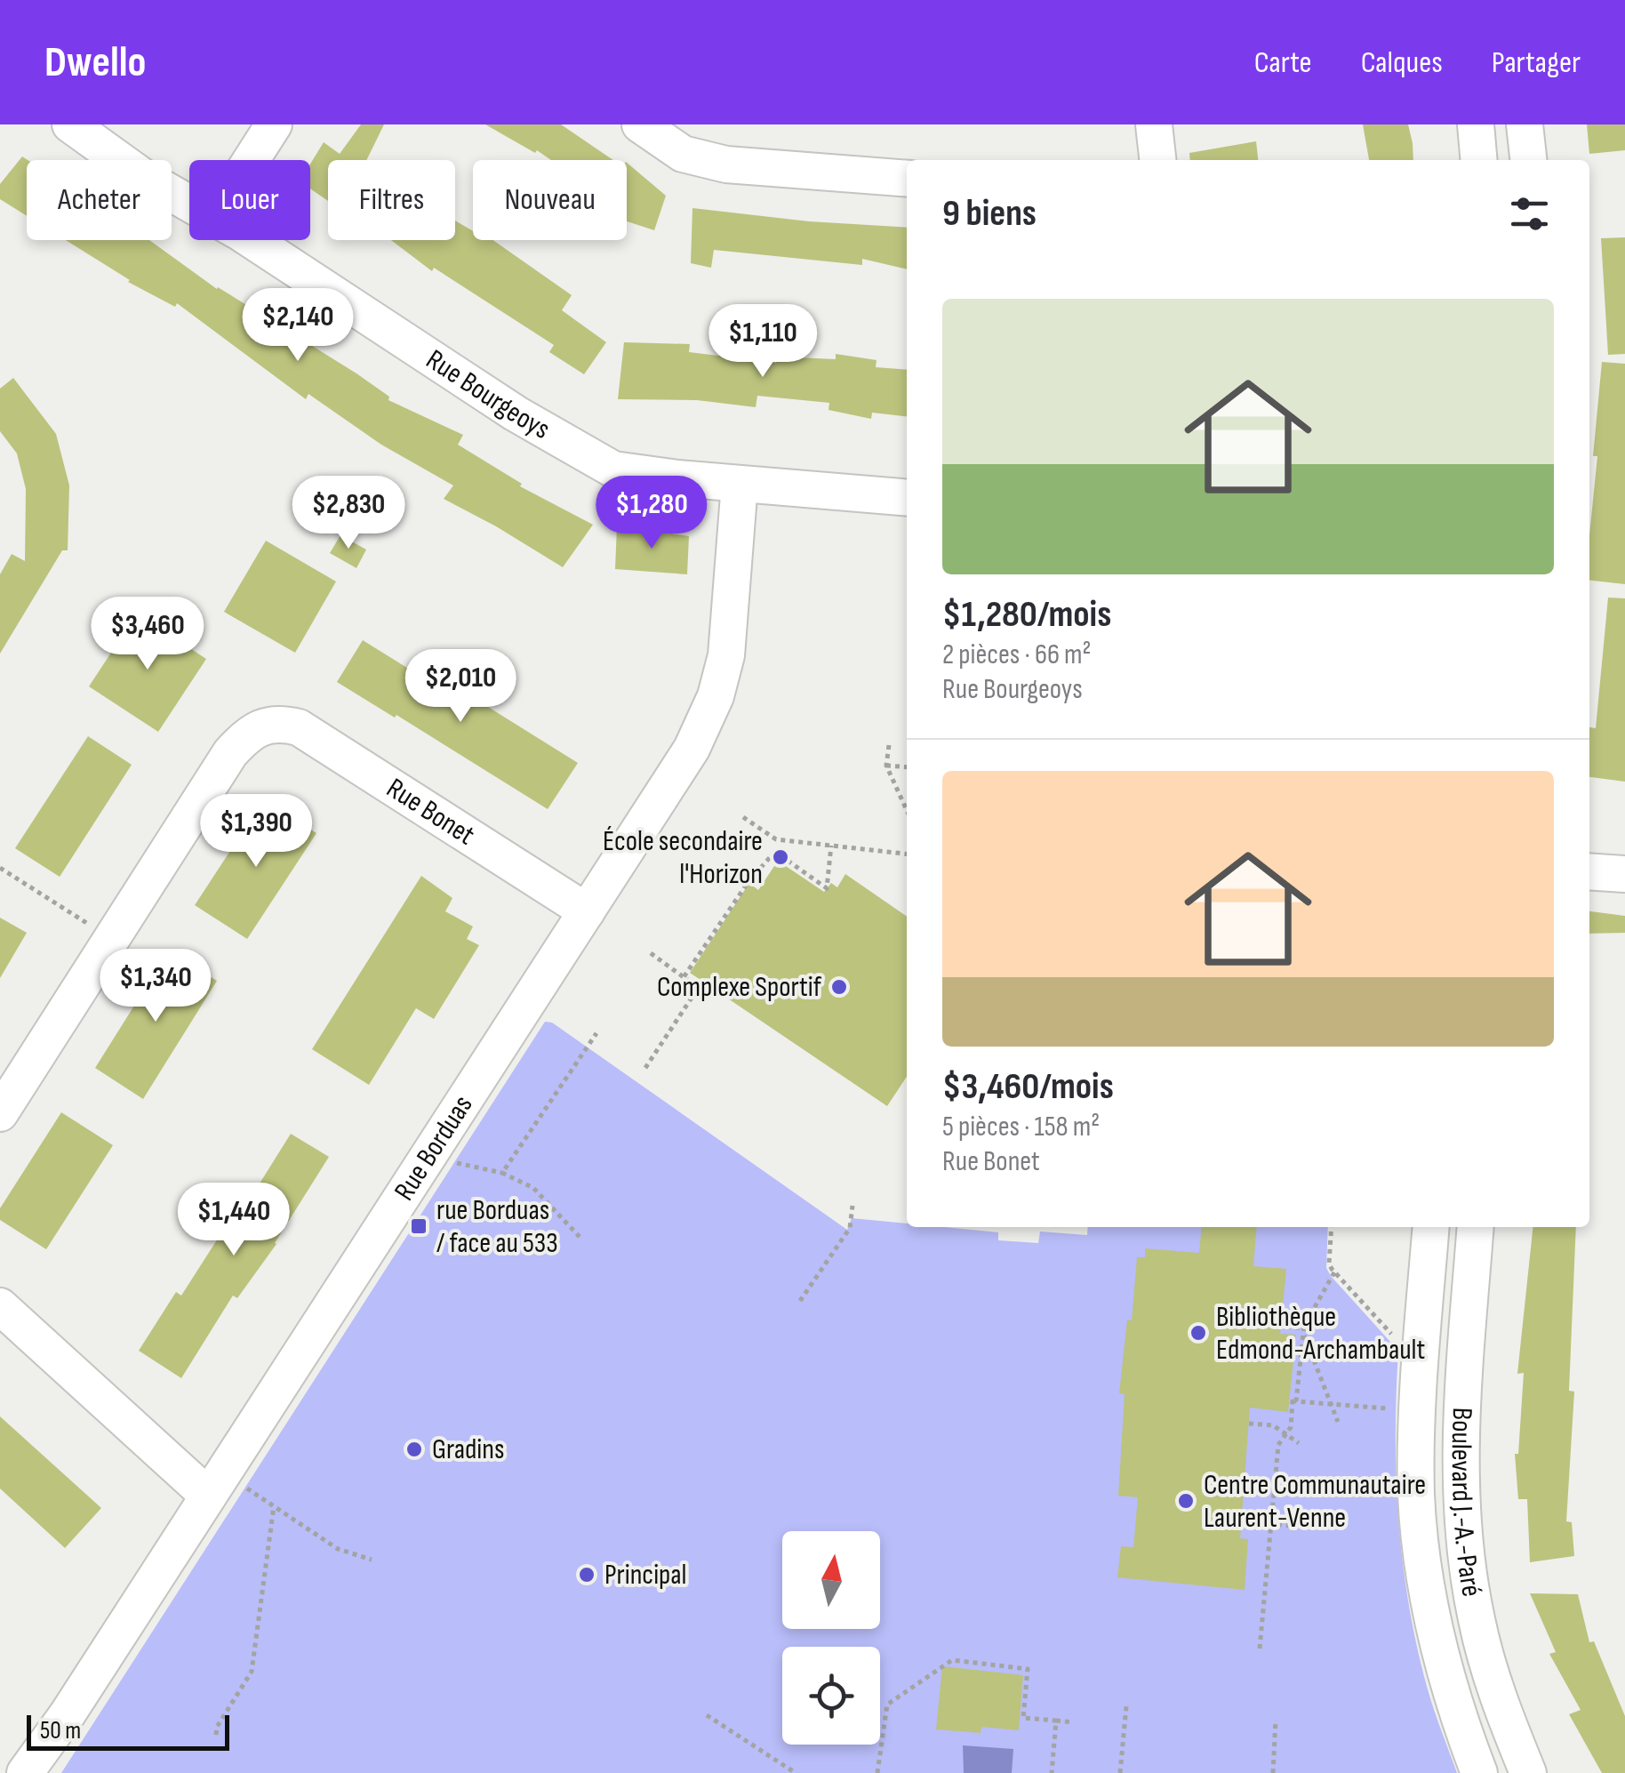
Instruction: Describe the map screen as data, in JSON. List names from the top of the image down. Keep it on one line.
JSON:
{"streets":{"street":["Rue Bourgeoys","Rue Bonet","Rue Borduas","Boulevard J.-A.-Paré"]},"crossings":[["Rue Bourgeoys","Rue Borduas"],["Rue Bonet","Rue Borduas"]],"places":{"other":["École secondaire l'Horizon","Complexe Sportif","Bibliothèque Edmond-Archambault","Gradins","Centre Communautaire Laurent-Venne","Principal"],"transit":["rue Borduas / face au 533"]},"scale_bar":"50 m","north":"top","page":{"header":"Dwello","nav":["Carte","Calques","Partager"],"chip":["Acheter","Louer","Filtres","Nouveau"],"heading":"9 biens","list":[{"name":"$1,280/mois","note":"2 pièces · 66 m² · Rue Bourgeoys"},{"name":"$3,460/mois","note":"5 pièces · 158 m² · Rue Bonet"}],"price":["$2,140","$1,110","$2,830","$1,280","$3,460","$2,010","$1,390","$1,340","$1,440"],"scale":"50 m"}}
